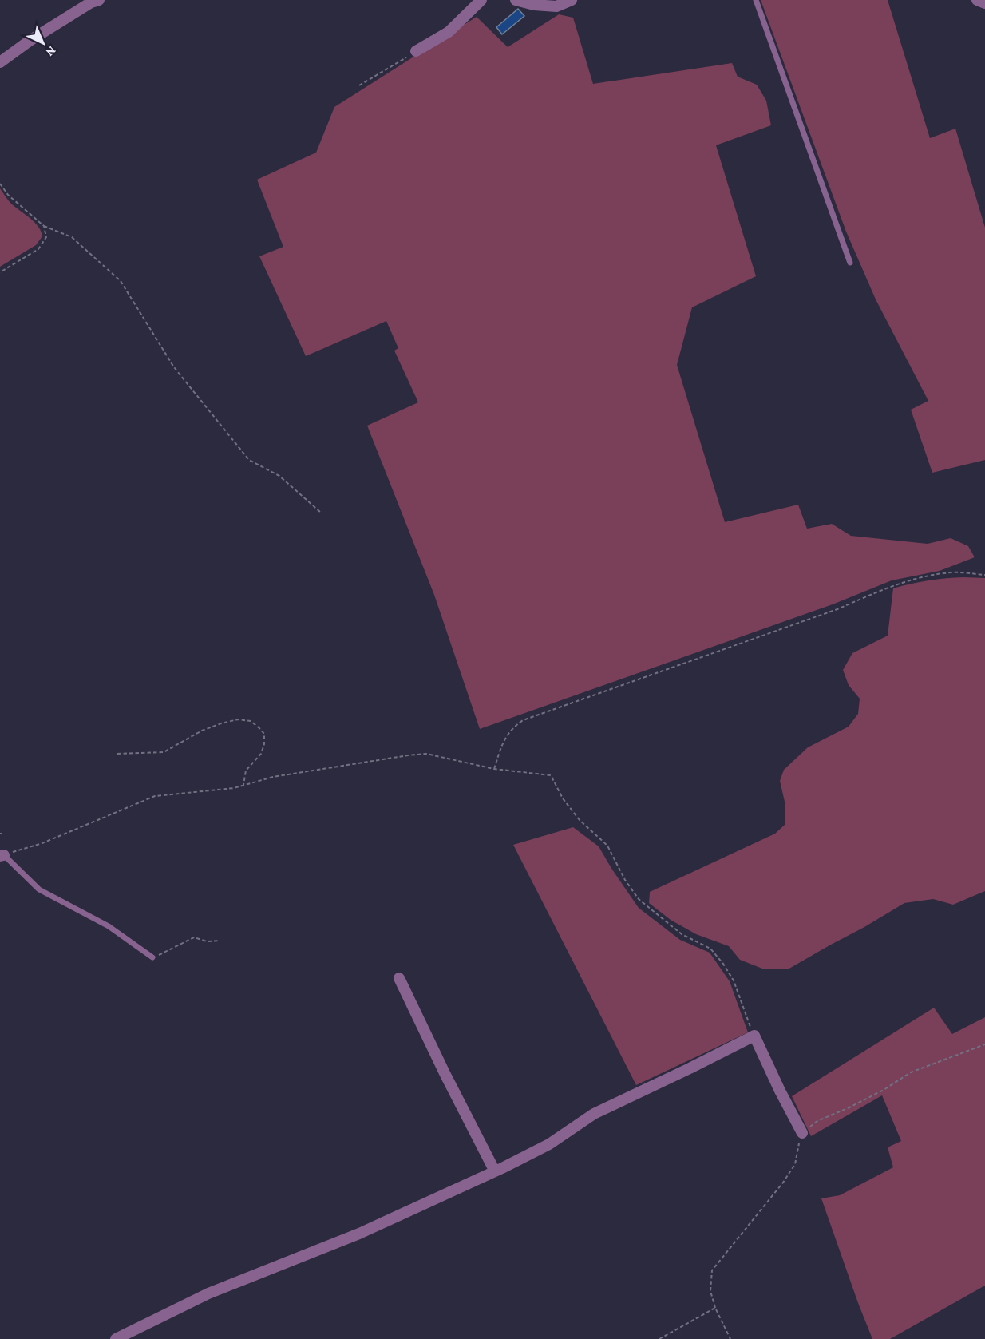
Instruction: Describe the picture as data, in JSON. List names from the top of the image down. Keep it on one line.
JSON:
{"north":"bottom right"}
